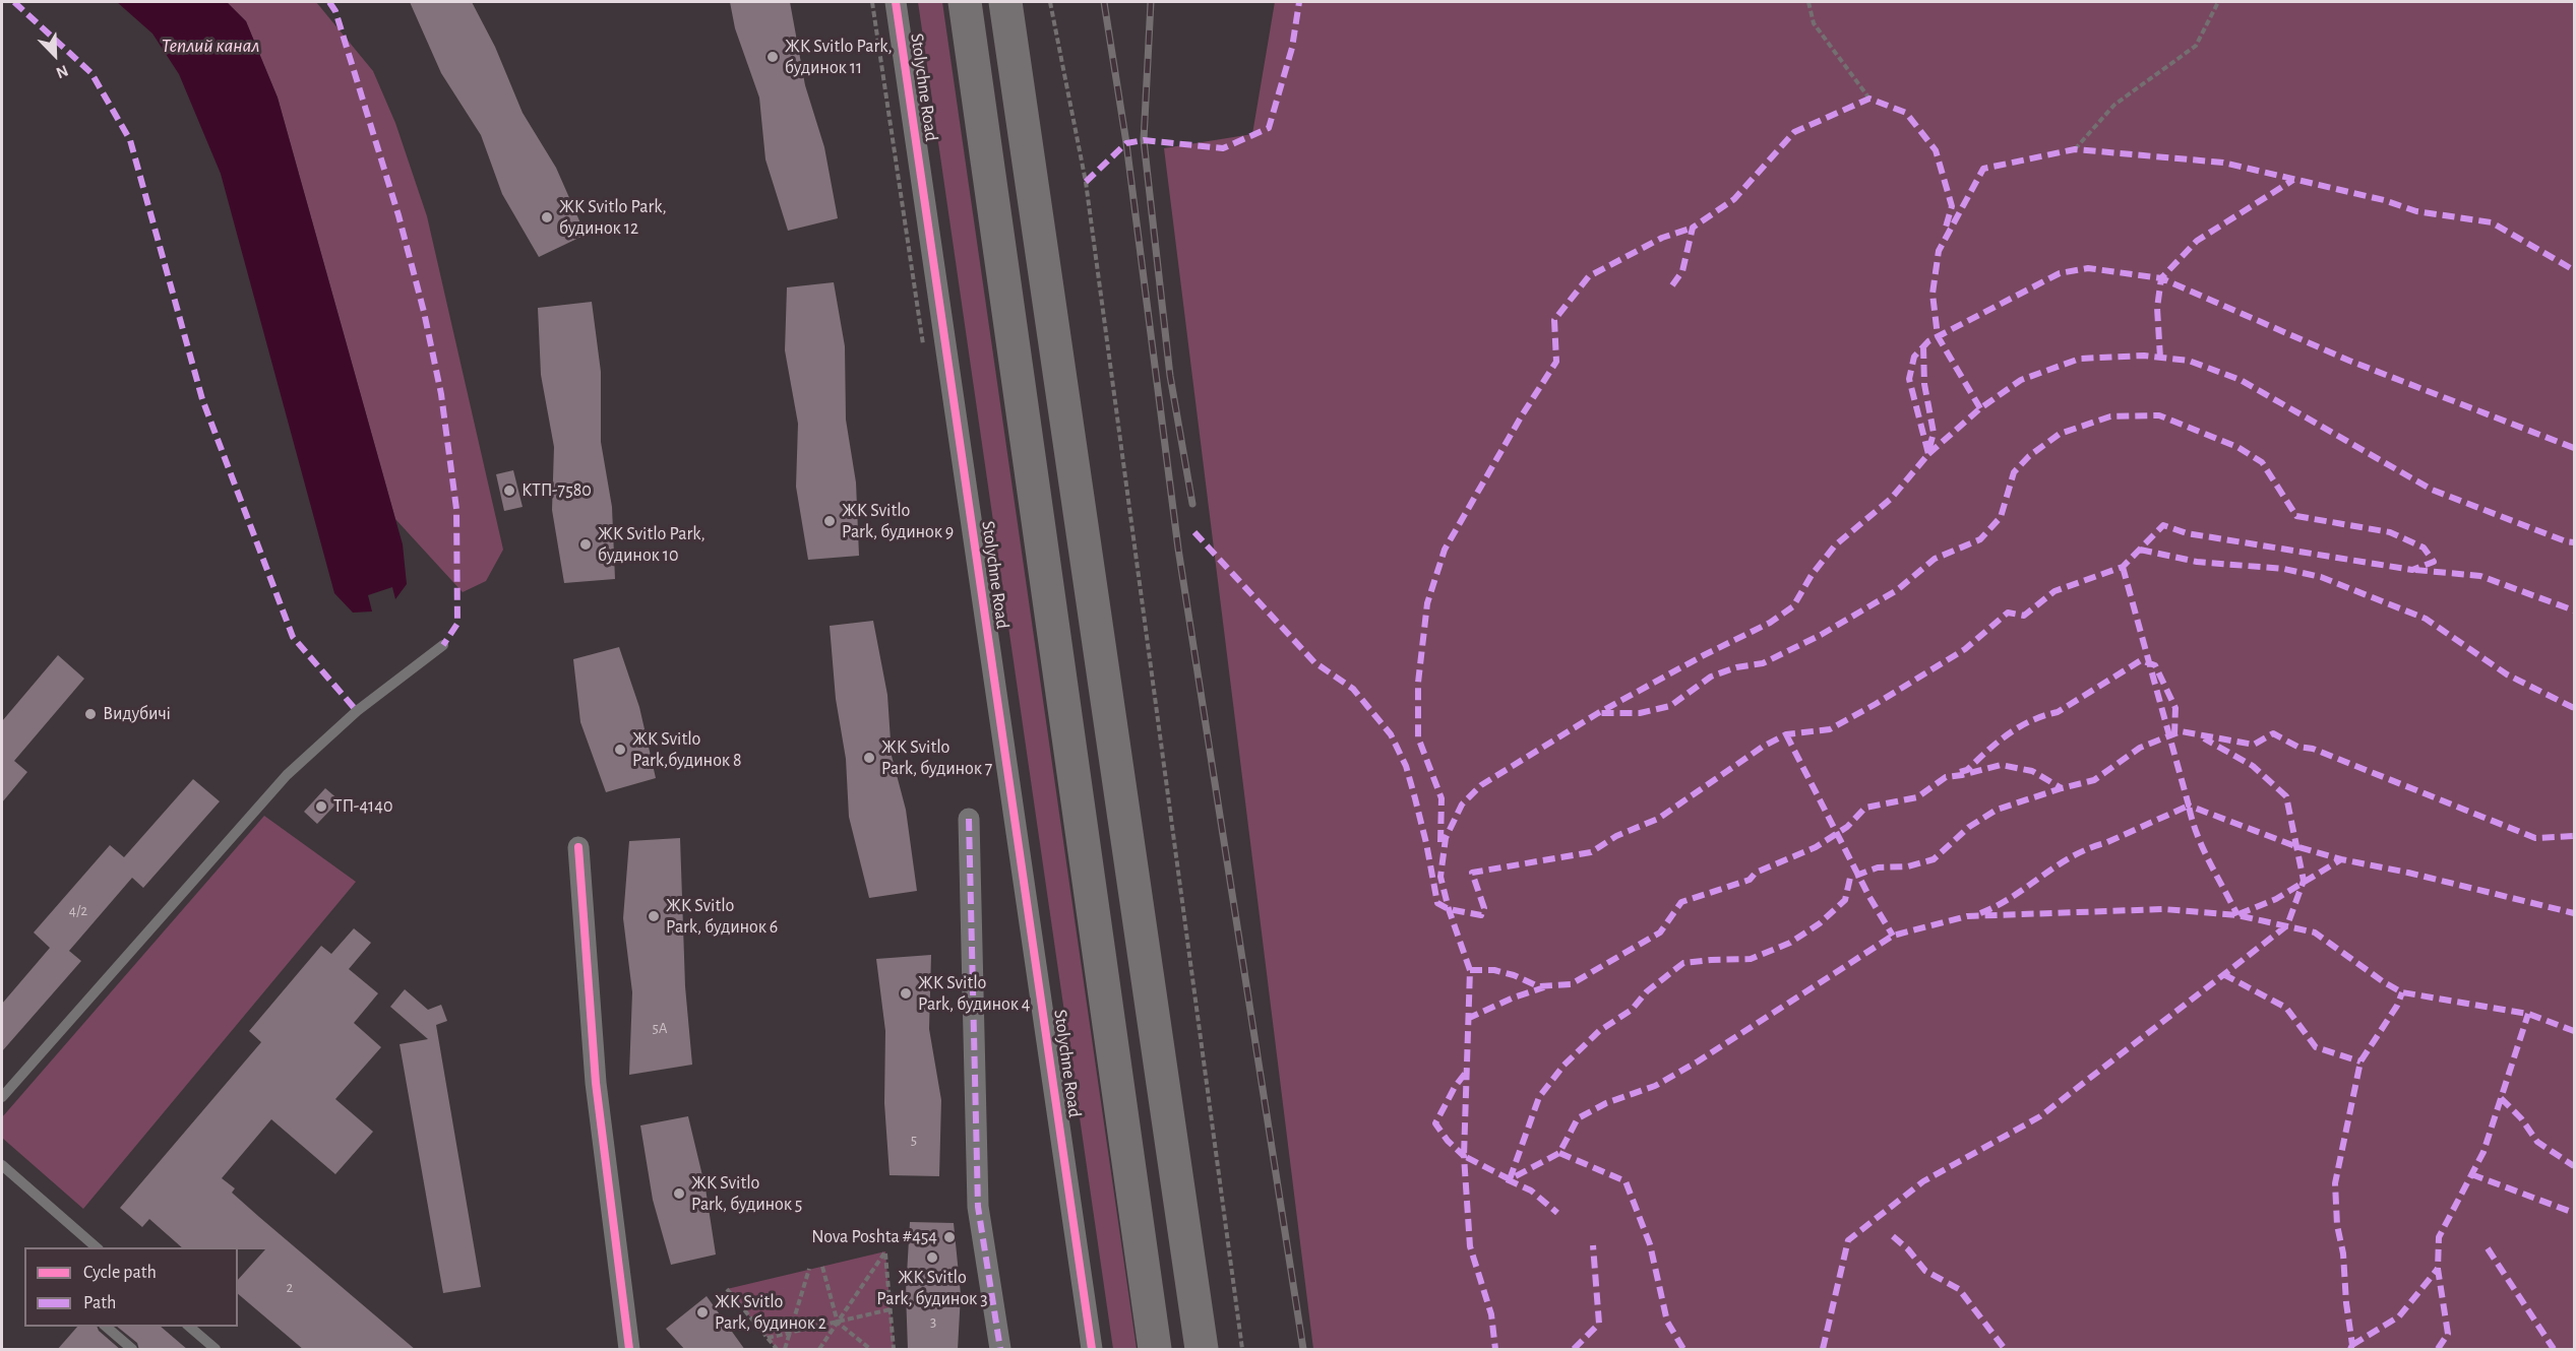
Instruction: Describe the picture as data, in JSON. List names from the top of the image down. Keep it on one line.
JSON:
{"streets":{"street":["Stolychne Road"]},"water":["Теплий канал"],"places":["ЖК Svitlo Park, будинок 11","ЖК Svitlo Park, будинок 12","КТП-7580","ЖК Svitlo Park, будинок 9","ЖК Svitlo Park, будинок 10","Видубичі","ЖК Svitlo Park,будинок 8","ЖК Svitlo Park, будинок 7","ТП-4140","ЖК Svitlo Park, будинок 6","ЖК Svitlo Park, будинок 4","ЖК Svitlo Park, будинок 5","Nova Poshta #454","ЖК Svitlo Park, будинок 3","ЖК Svitlo Park, будинок 2"],"house_numbers":["4/2","5А","5","2","3"],"legend":["Cycle path","Path"],"north":"bottom right"}
